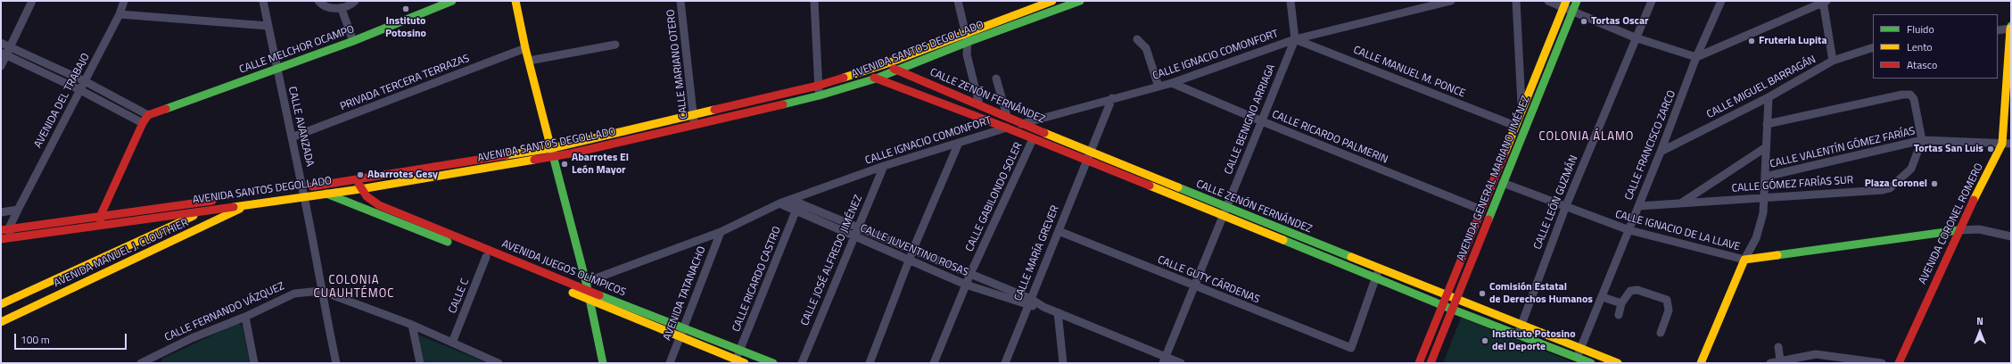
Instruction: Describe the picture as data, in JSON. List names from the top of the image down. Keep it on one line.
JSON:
{"streets":{"main road":["CALLE MELCHOR OCAMPO","AVENIDA SANTOS DEGOLLADO","CALLE ZENÓN FERNÁNDEZ","AVENIDA GENERAL MARIANO JIMÉNEZ","AVENIDA CORONEL ROMERO","CALLE IGNACIO DE LA LLAVE","AVENIDA MANUEL J. CLOUTHIER","AVENIDA JUEGOS OLÍMPICOS"],"street":["CALLE IGNACIO COMONFORT","CALLE MARIANO OTERO","CALLE MANUEL M. PONCE","PRIVADA TERCERA TERRAZAS","CALLE MIGUEL BARRAGÁN","AVENIDA DEL TRABAJO","CALLE BENIGNO ARRIAGA","CALLE AVANZADA","CALLE RICARDO PALMERIN","CALLE FRANCISCO ZARCO","CALLE VALENTÍN GÓMEZ FARÍAS","CALLE GÓMEZ FARÍAS SUR","CALLE GABILONDO SOLER","CALLE LEÓN GUZMÁN","CALLE JUVENTINO ROSAS","CALLE MARÍA GREVER","CALLE JOSÉ ALFREDO JIMÉNEZ","CALLE RICARDO CASTRO","CALLE GUTY CÁRDENAS","AVENIDA TATANACHO","CALLE C","CALLE FERNANDO VÁZQUEZ"]},"crossings":[["CALLE MELCHOR OCAMPO","CALLE AVANZADA"],["AVENIDA SANTOS DEGOLLADO","CALLE MARIANO OTERO"],["AVENIDA SANTOS DEGOLLADO","CALLE ZENÓN FERNÁNDEZ"],["AVENIDA SANTOS DEGOLLADO","AVENIDA DEL TRABAJO"],["AVENIDA SANTOS DEGOLLADO","CALLE AVANZADA"],["AVENIDA SANTOS DEGOLLADO","AVENIDA MANUEL J. CLOUTHIER"],["AVENIDA SANTOS DEGOLLADO","AVENIDA JUEGOS OLÍMPICOS"],["CALLE IGNACIO COMONFORT","CALLE MANUEL M. PONCE"],["CALLE IGNACIO COMONFORT","CALLE ZENÓN FERNÁNDEZ"],["CALLE IGNACIO COMONFORT","CALLE BENIGNO ARRIAGA"],["CALLE IGNACIO COMONFORT","CALLE RICARDO PALMERIN"],["CALLE IGNACIO COMONFORT","CALLE JUVENTINO ROSAS"],["CALLE IGNACIO COMONFORT","CALLE MARÍA GREVER"],["CALLE IGNACIO COMONFORT","CALLE JOSÉ ALFREDO JIMÉNEZ"],["CALLE IGNACIO COMONFORT","CALLE RICARDO CASTRO"],["CALLE IGNACIO COMONFORT","AVENIDA TATANACHO"],["CALLE MANUEL M. PONCE","CALLE BENIGNO ARRIAGA"],["CALLE MANUEL M. PONCE","AVENIDA GENERAL MARIANO JIMÉNEZ"],["PRIVADA TERCERA TERRAZAS","CALLE AVANZADA"],["CALLE MIGUEL BARRAGÁN","CALLE FRANCISCO ZARCO"],["CALLE ZENÓN FERNÁNDEZ","CALLE BENIGNO ARRIAGA"],["CALLE ZENÓN FERNÁNDEZ","CALLE FRANCISCO ZARCO"],["CALLE ZENÓN FERNÁNDEZ","AVENIDA GENERAL MARIANO JIMÉNEZ"],["CALLE ZENÓN FERNÁNDEZ","CALLE GABILONDO SOLER"],["CALLE ZENÓN FERNÁNDEZ","CALLE LEÓN GUZMÁN"],["CALLE ZENÓN FERNÁNDEZ","CALLE MARÍA GREVER"],["CALLE ZENÓN FERNÁNDEZ","CALLE GUTY CÁRDENAS"],["CALLE BENIGNO ARRIAGA","CALLE RICARDO PALMERIN"],["CALLE BENIGNO ARRIAGA","CALLE JUVENTINO ROSAS"],["CALLE BENIGNO ARRIAGA","CALLE GUTY CÁRDENAS"],["CALLE AVANZADA","CALLE FERNANDO VÁZQUEZ"],["CALLE RICARDO PALMERIN","AVENIDA GENERAL MARIANO JIMÉNEZ"],["CALLE FRANCISCO ZARCO","CALLE GÓMEZ FARÍAS SUR"],["CALLE FRANCISCO ZARCO","CALLE IGNACIO DE LA LLAVE"],["CALLE VALENTÍN GÓMEZ FARÍAS","CALLE GÓMEZ FARÍAS SUR"],["CALLE VALENTÍN GÓMEZ FARÍAS","AVENIDA CORONEL ROMERO"],["AVENIDA GENERAL MARIANO JIMÉNEZ","CALLE IGNACIO DE LA LLAVE"],["CALLE GABILONDO SOLER","CALLE JUVENTINO ROSAS"],["CALLE LEÓN GUZMÁN","CALLE IGNACIO DE LA LLAVE"],["AVENIDA CORONEL ROMERO","CALLE IGNACIO DE LA LLAVE"],["CALLE JUVENTINO ROSAS","CALLE MARÍA GREVER"],["CALLE JUVENTINO ROSAS","CALLE JOSÉ ALFREDO JIMÉNEZ"],["CALLE JUVENTINO ROSAS","CALLE RICARDO CASTRO"],["CALLE MARÍA GREVER","CALLE GUTY CÁRDENAS"],["AVENIDA JUEGOS OLÍMPICOS","CALLE RICARDO CASTRO"],["AVENIDA JUEGOS OLÍMPICOS","AVENIDA TATANACHO"],["AVENIDA JUEGOS OLÍMPICOS","CALLE C"],["CALLE C","CALLE FERNANDO VÁZQUEZ"]],"districts":["COLONIA ÁLAMO","COLONIA CUAUHTÉMOC"],"places":["Instituto Potosino","Tortas Oscar","Fruteria Lupita","Tortas San Luis","Abarrotes El León Mayor","Abarrotes Gesy","Plaza Coronel","Comisión Estatal de Derechos Humanos","Instituto Potosino del Deporte"],"legend":["Fluido","Lento","Atasco"],"scale_bar":"100 m","north":"top"}
